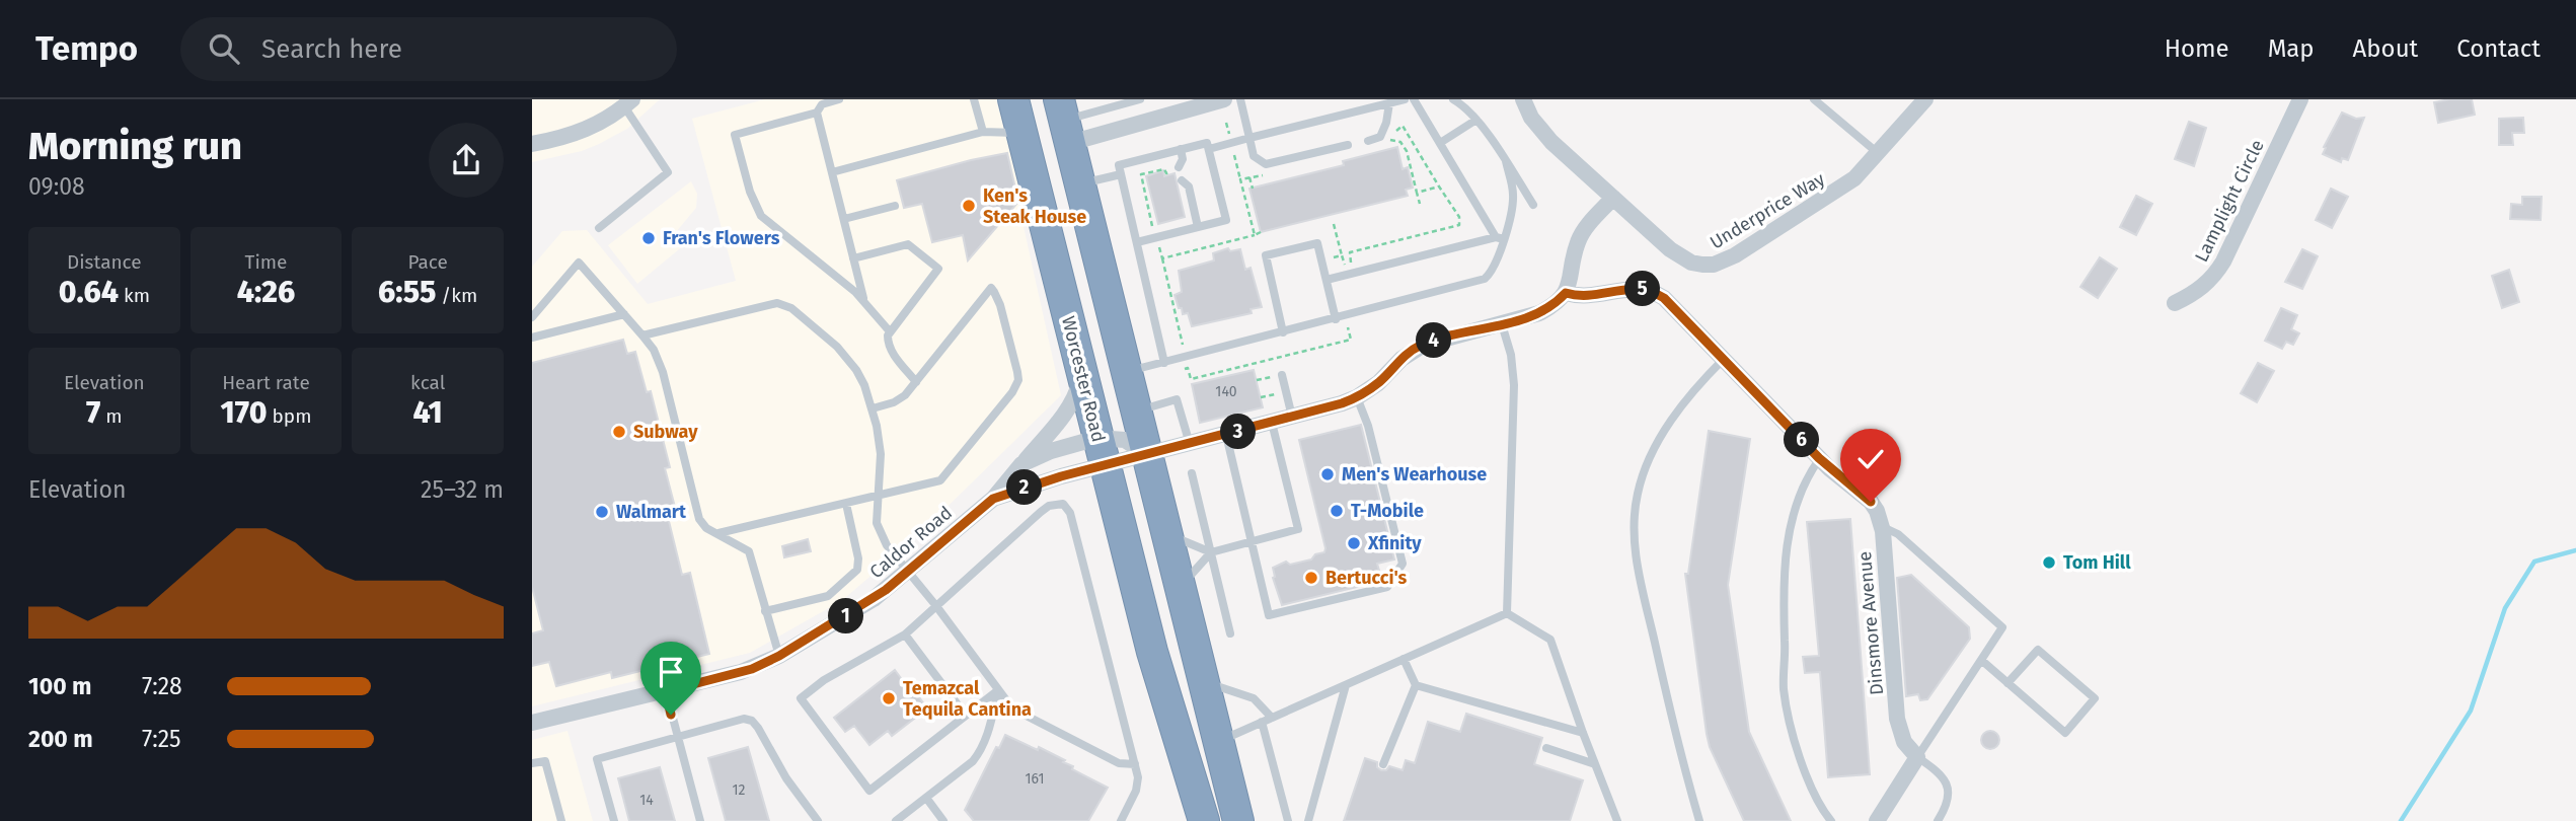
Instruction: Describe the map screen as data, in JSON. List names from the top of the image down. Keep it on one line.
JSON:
{"streets":{"highway":["Worcester Road"],"street":["Lamplight Circle","Underprice Way","Caldor Road","Dinsmore Avenue"]},"crossings":[["Worcester Road","Caldor Road"]],"places":["Ken's Steak House","Fran's Flowers","Subway","Men's Wearhouse","T-Mobile","Walmart","Xfinity","Tom Hill","Bertucci's","Temazcal Tequila Cantina"],"house_numbers":["140","161","12","14"],"page":{"header":"Tempo","search":"Search here","nav":["Home","Map","About","Contact"],"heading":["Morning run","09:08"],"stats":[["Distance","0.64 km"],["Time","4:26"],["Pace","6:55 /km"],["Elevation","7 m"],["Heart rate","170 bpm"],["kcal","41"]],"pins":["5","4","3","6","2","1"],"chart":["Elevation","25–32 m"],"list":[{"name":"100 m","note":"7:28"},{"name":"200 m","note":"7:25"}]}}
